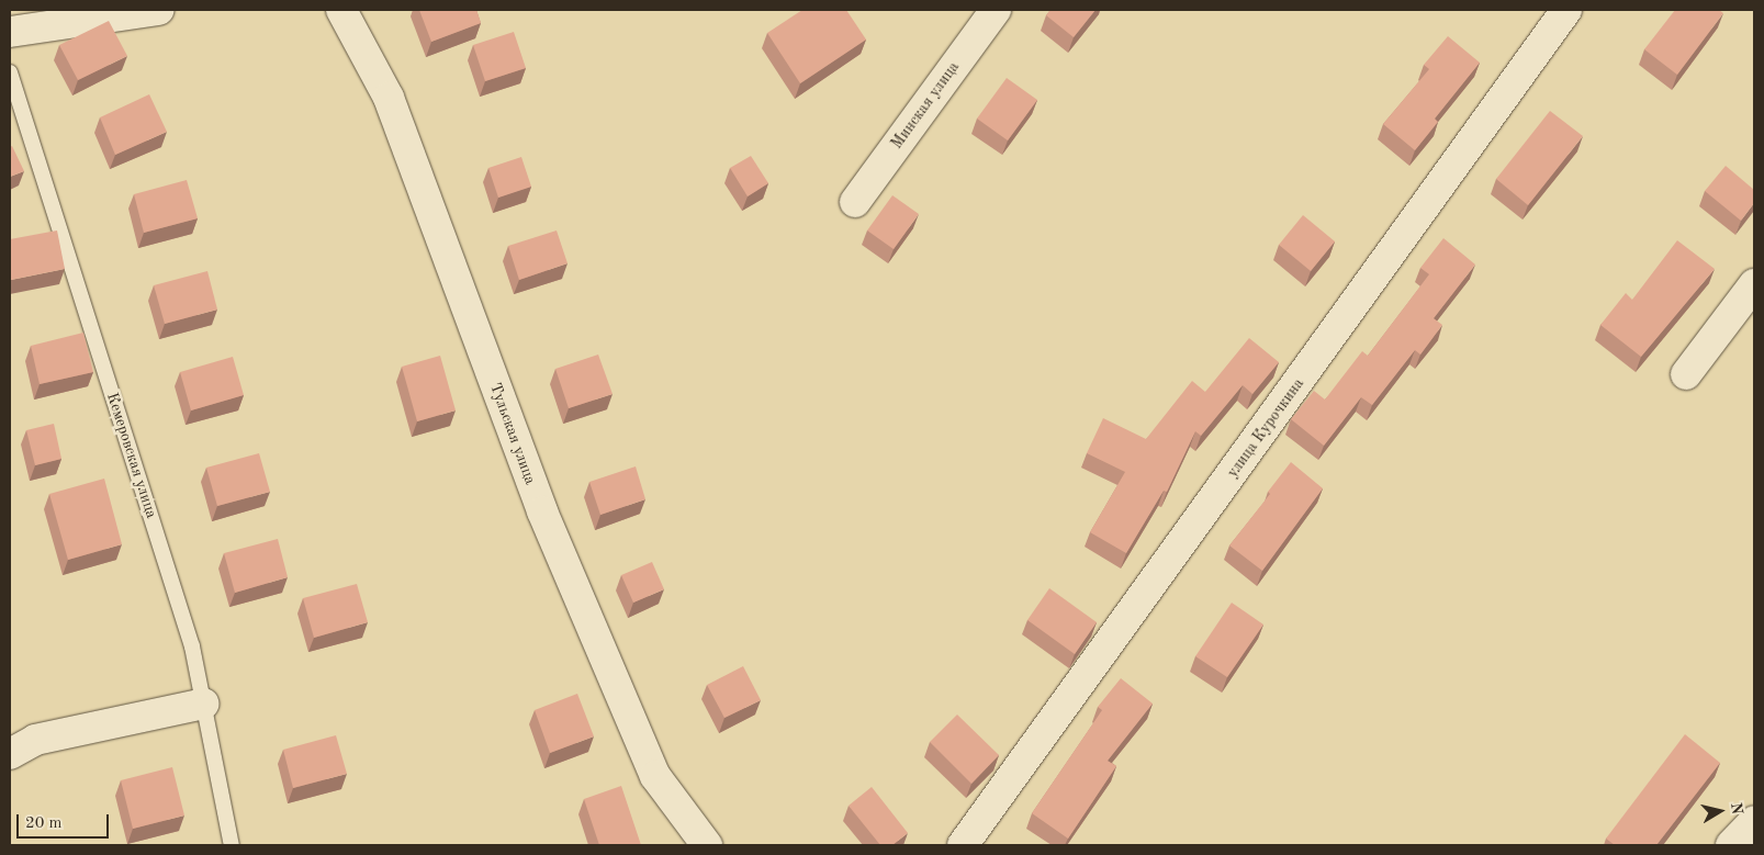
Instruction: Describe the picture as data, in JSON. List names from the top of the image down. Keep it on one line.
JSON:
{"streets":{"street":["Минская улица","улица Курочкина","Тульская улица"],"lane":["Кемеровская улица"]},"scale_bar":"20 m","north":"right"}
